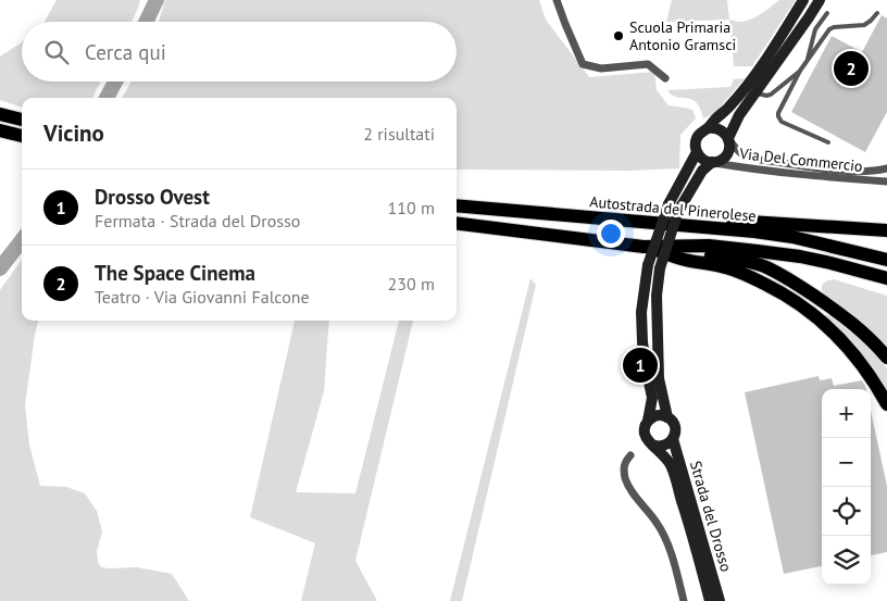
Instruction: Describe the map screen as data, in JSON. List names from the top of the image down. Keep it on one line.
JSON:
{"streets":{"highway":["Autostrada del Pinerolese"],"street":["Via Del Commercio","Strada del Drosso"]},"places":["Scuola Primaria Antonio Gramsci"],"page":{"search":"Cerca qui","pins":["2","1"],"heading":["Vicino","2 risultati"],"list":[{"mark":"1","name":"Drosso Ovest","note":"Fermata · Strada del Drosso","value":"110 m"},{"mark":"2","name":"The Space Cinema","note":"Teatro · Via Giovanni Falcone","value":"230 m"}],"map_buttons":["+","−"]}}
